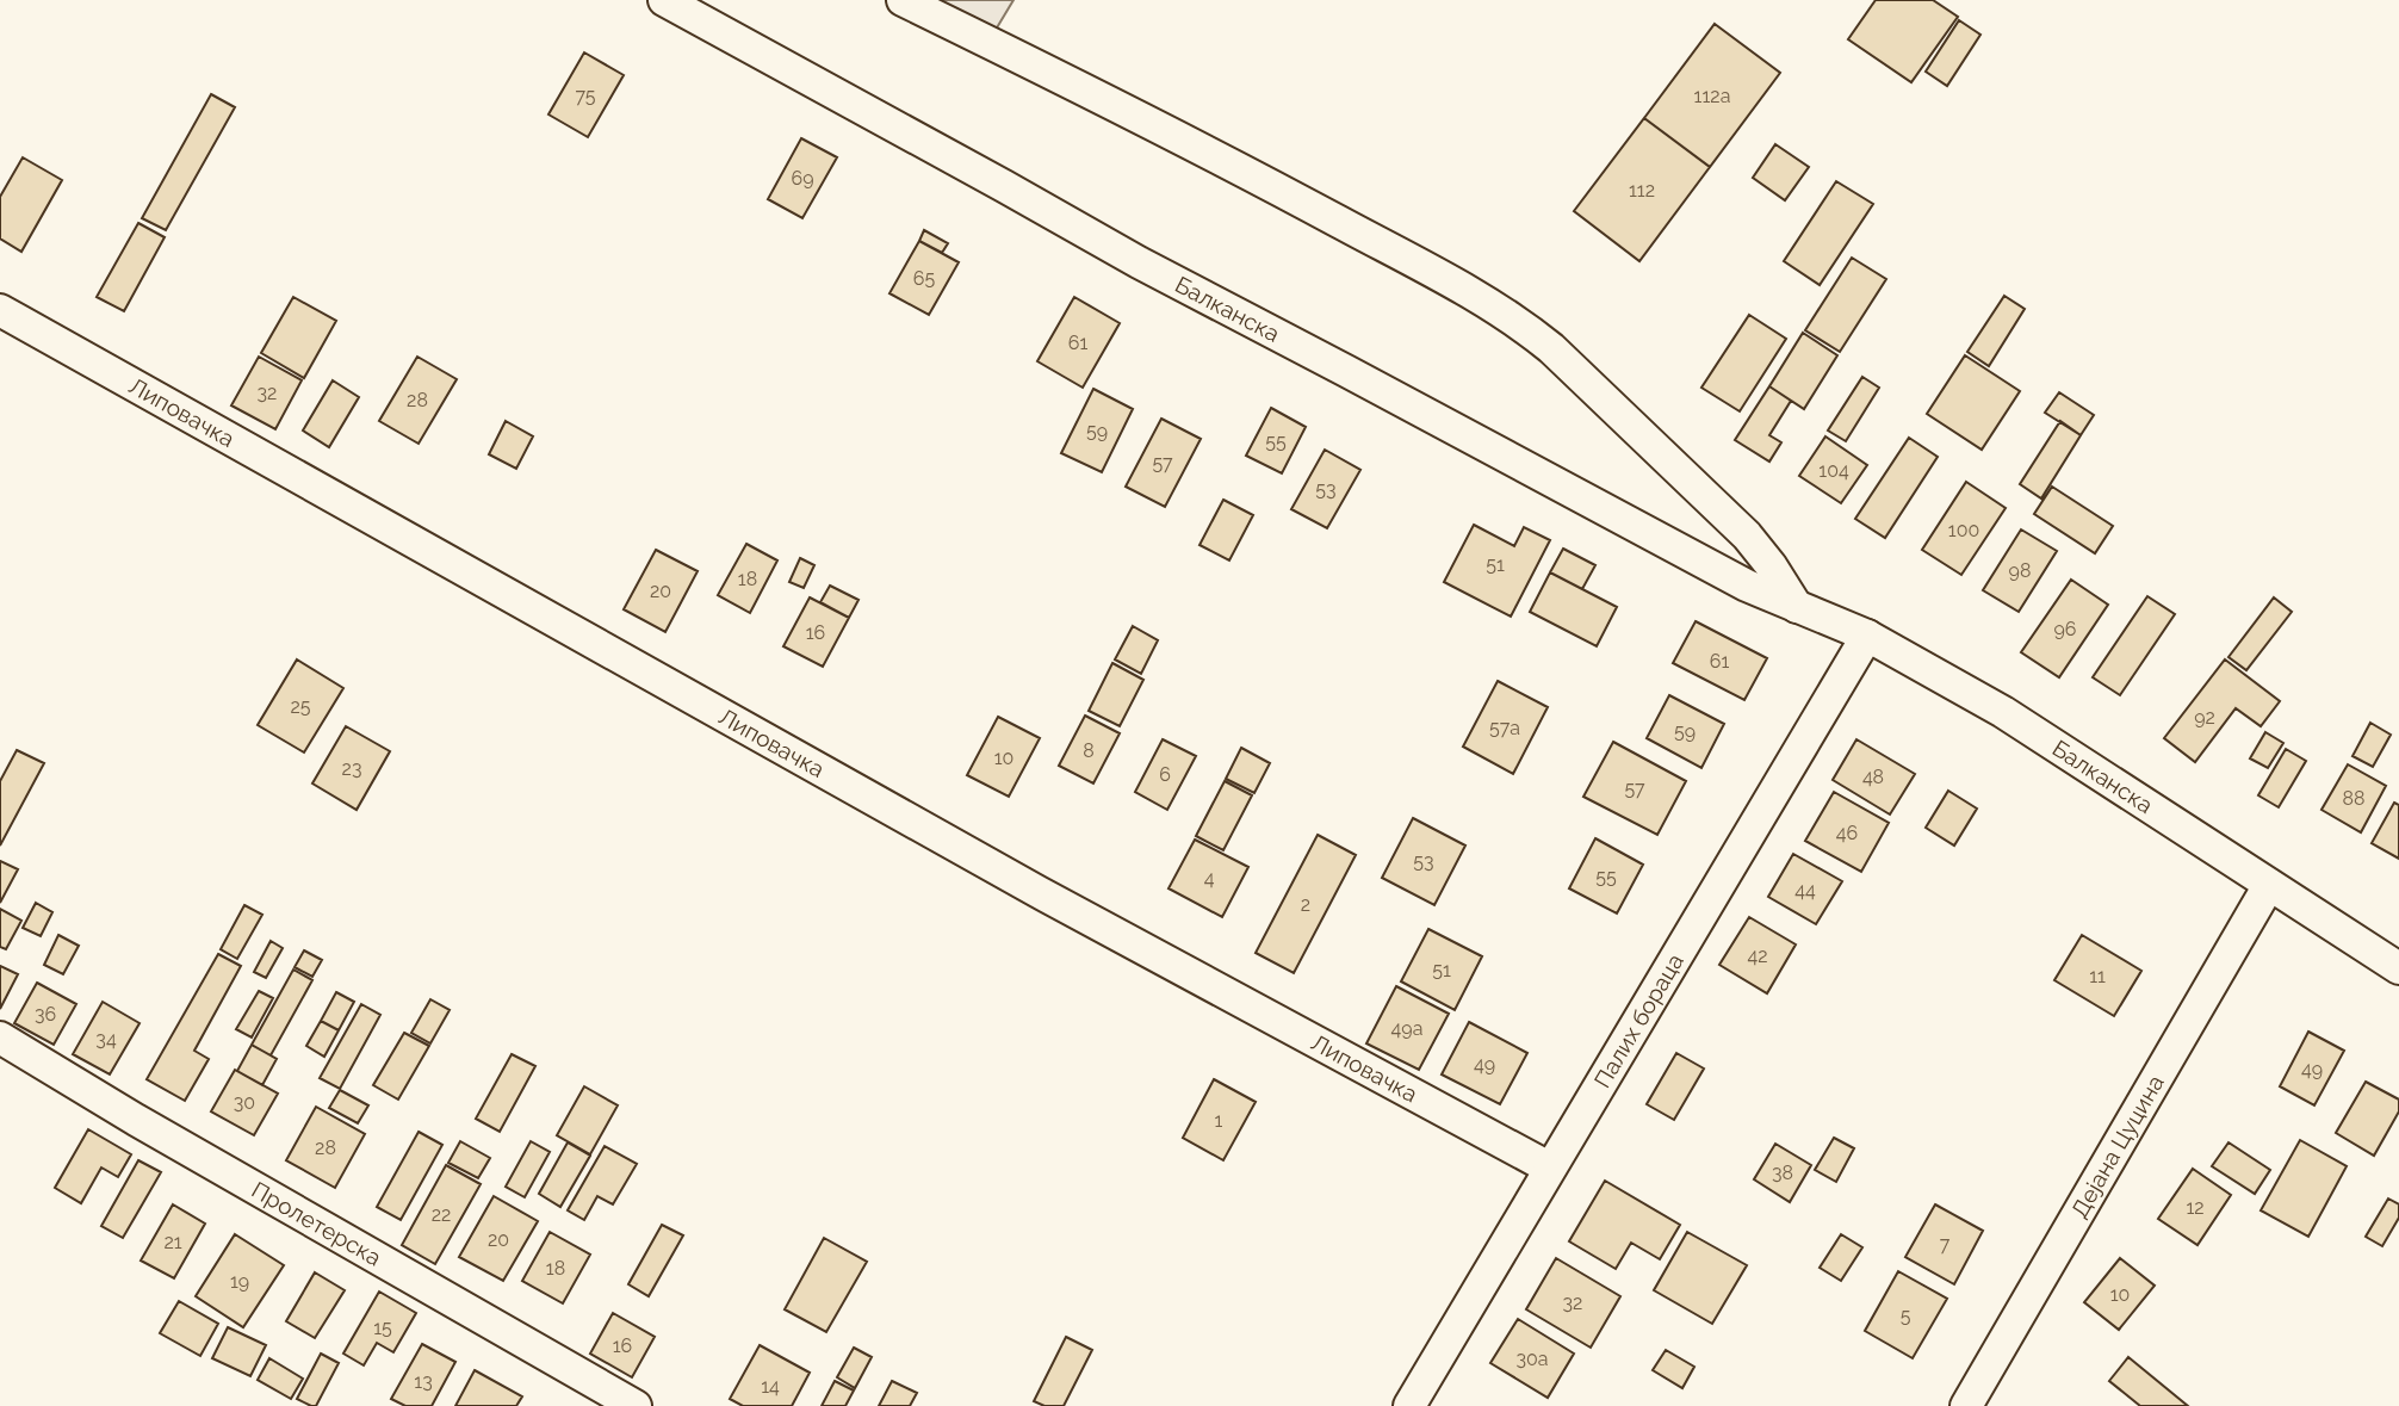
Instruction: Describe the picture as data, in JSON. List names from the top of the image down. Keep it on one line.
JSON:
{"streets":{"street":["Балканска","Липовачка","Палих бораца","Дејана Цуцина","Пролетерска"]},"crossings":[["Балканска","Палих бораца"],["Балканска","Дејана Цуцина"],["Липовачка","Палих бораца"]],"house_numbers":["75","112a","69","112","65","61","32","28","59","55","57","104","53","100","51","98","18","20","96","16","61","25","92","57a","59","8","10","23","6","48","57","88","46","53","55","4","44","2","42","51","11","36","49a","34","49","49","30","1","28","38","12","22","20","21","7","18","19","10","32","5","15","16","30a","13","14"]}
